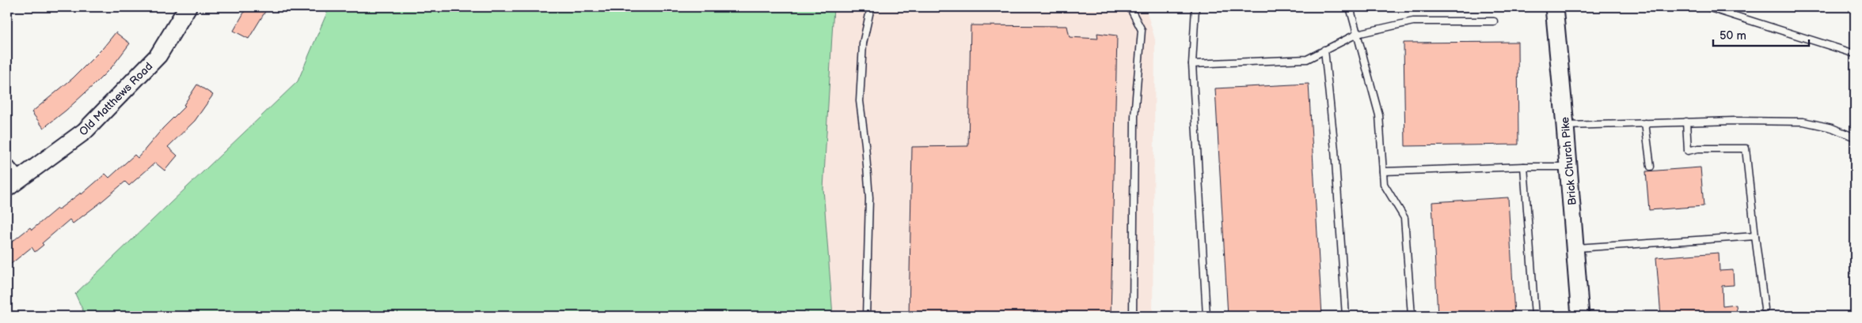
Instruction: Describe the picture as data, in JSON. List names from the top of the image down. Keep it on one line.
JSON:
{"streets":{"main road":["Old Matthews Road","Brick Church Pike"]},"scale_bar":"50 m"}
